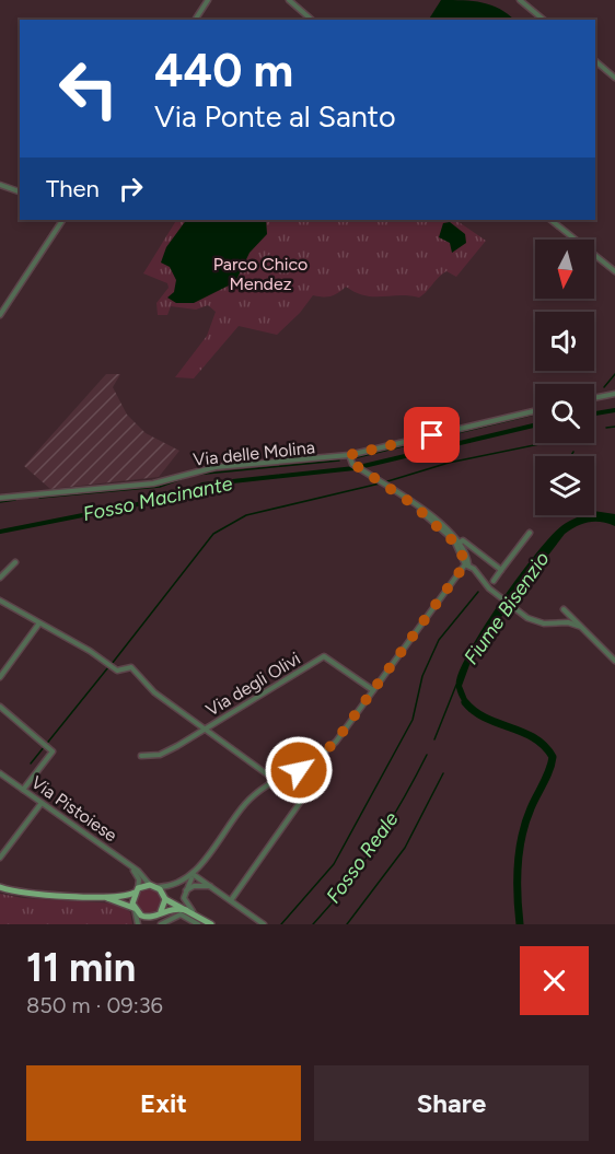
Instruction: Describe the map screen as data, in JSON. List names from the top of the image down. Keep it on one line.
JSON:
{"streets":{"main road":["Via Pistoiese"],"street":["Via delle Molina","Via degli Olivi"]},"water":["Fosso Macinante","Fiume Bisenzio","Fosso Reale"],"parks":["Parco Chico Mendez"],"north":"bottom","page":{"turn":["440 m","Via Ponte al Santo"],"then":"Then","heading":["11 min","850 m · 09:36"],"buttons":["Exit","Share"]}}
